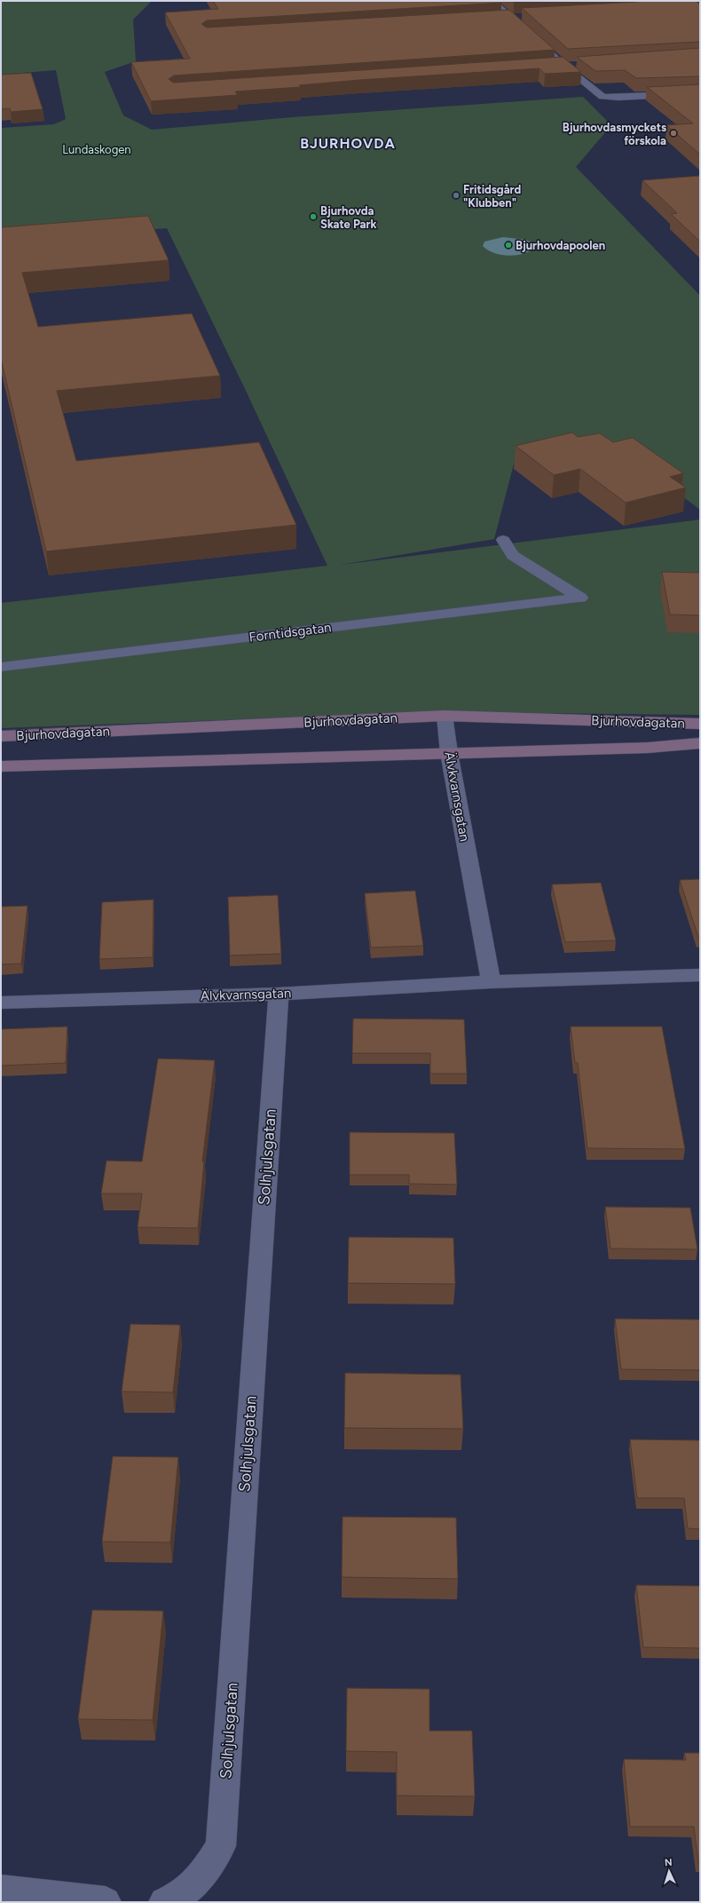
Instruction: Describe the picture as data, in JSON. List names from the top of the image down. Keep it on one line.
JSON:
{"streets":{"main road":["Bjurhovdagatan"],"street":["Forntidsgatan","Älvkvarnsgatan","Solhjulsgatan"]},"crossings":[["Bjurhovdagatan","Älvkvarnsgatan"],["Älvkvarnsgatan","Solhjulsgatan"]],"districts":["BJURHOVDA"],"parks":["Lundaskogen"],"places":["Bjurhovdasmyckets förskola","Fritidsgård \"Klubben\"","Bjurhovda Skate Park","Bjurhovdapoolen"],"north":"top"}
